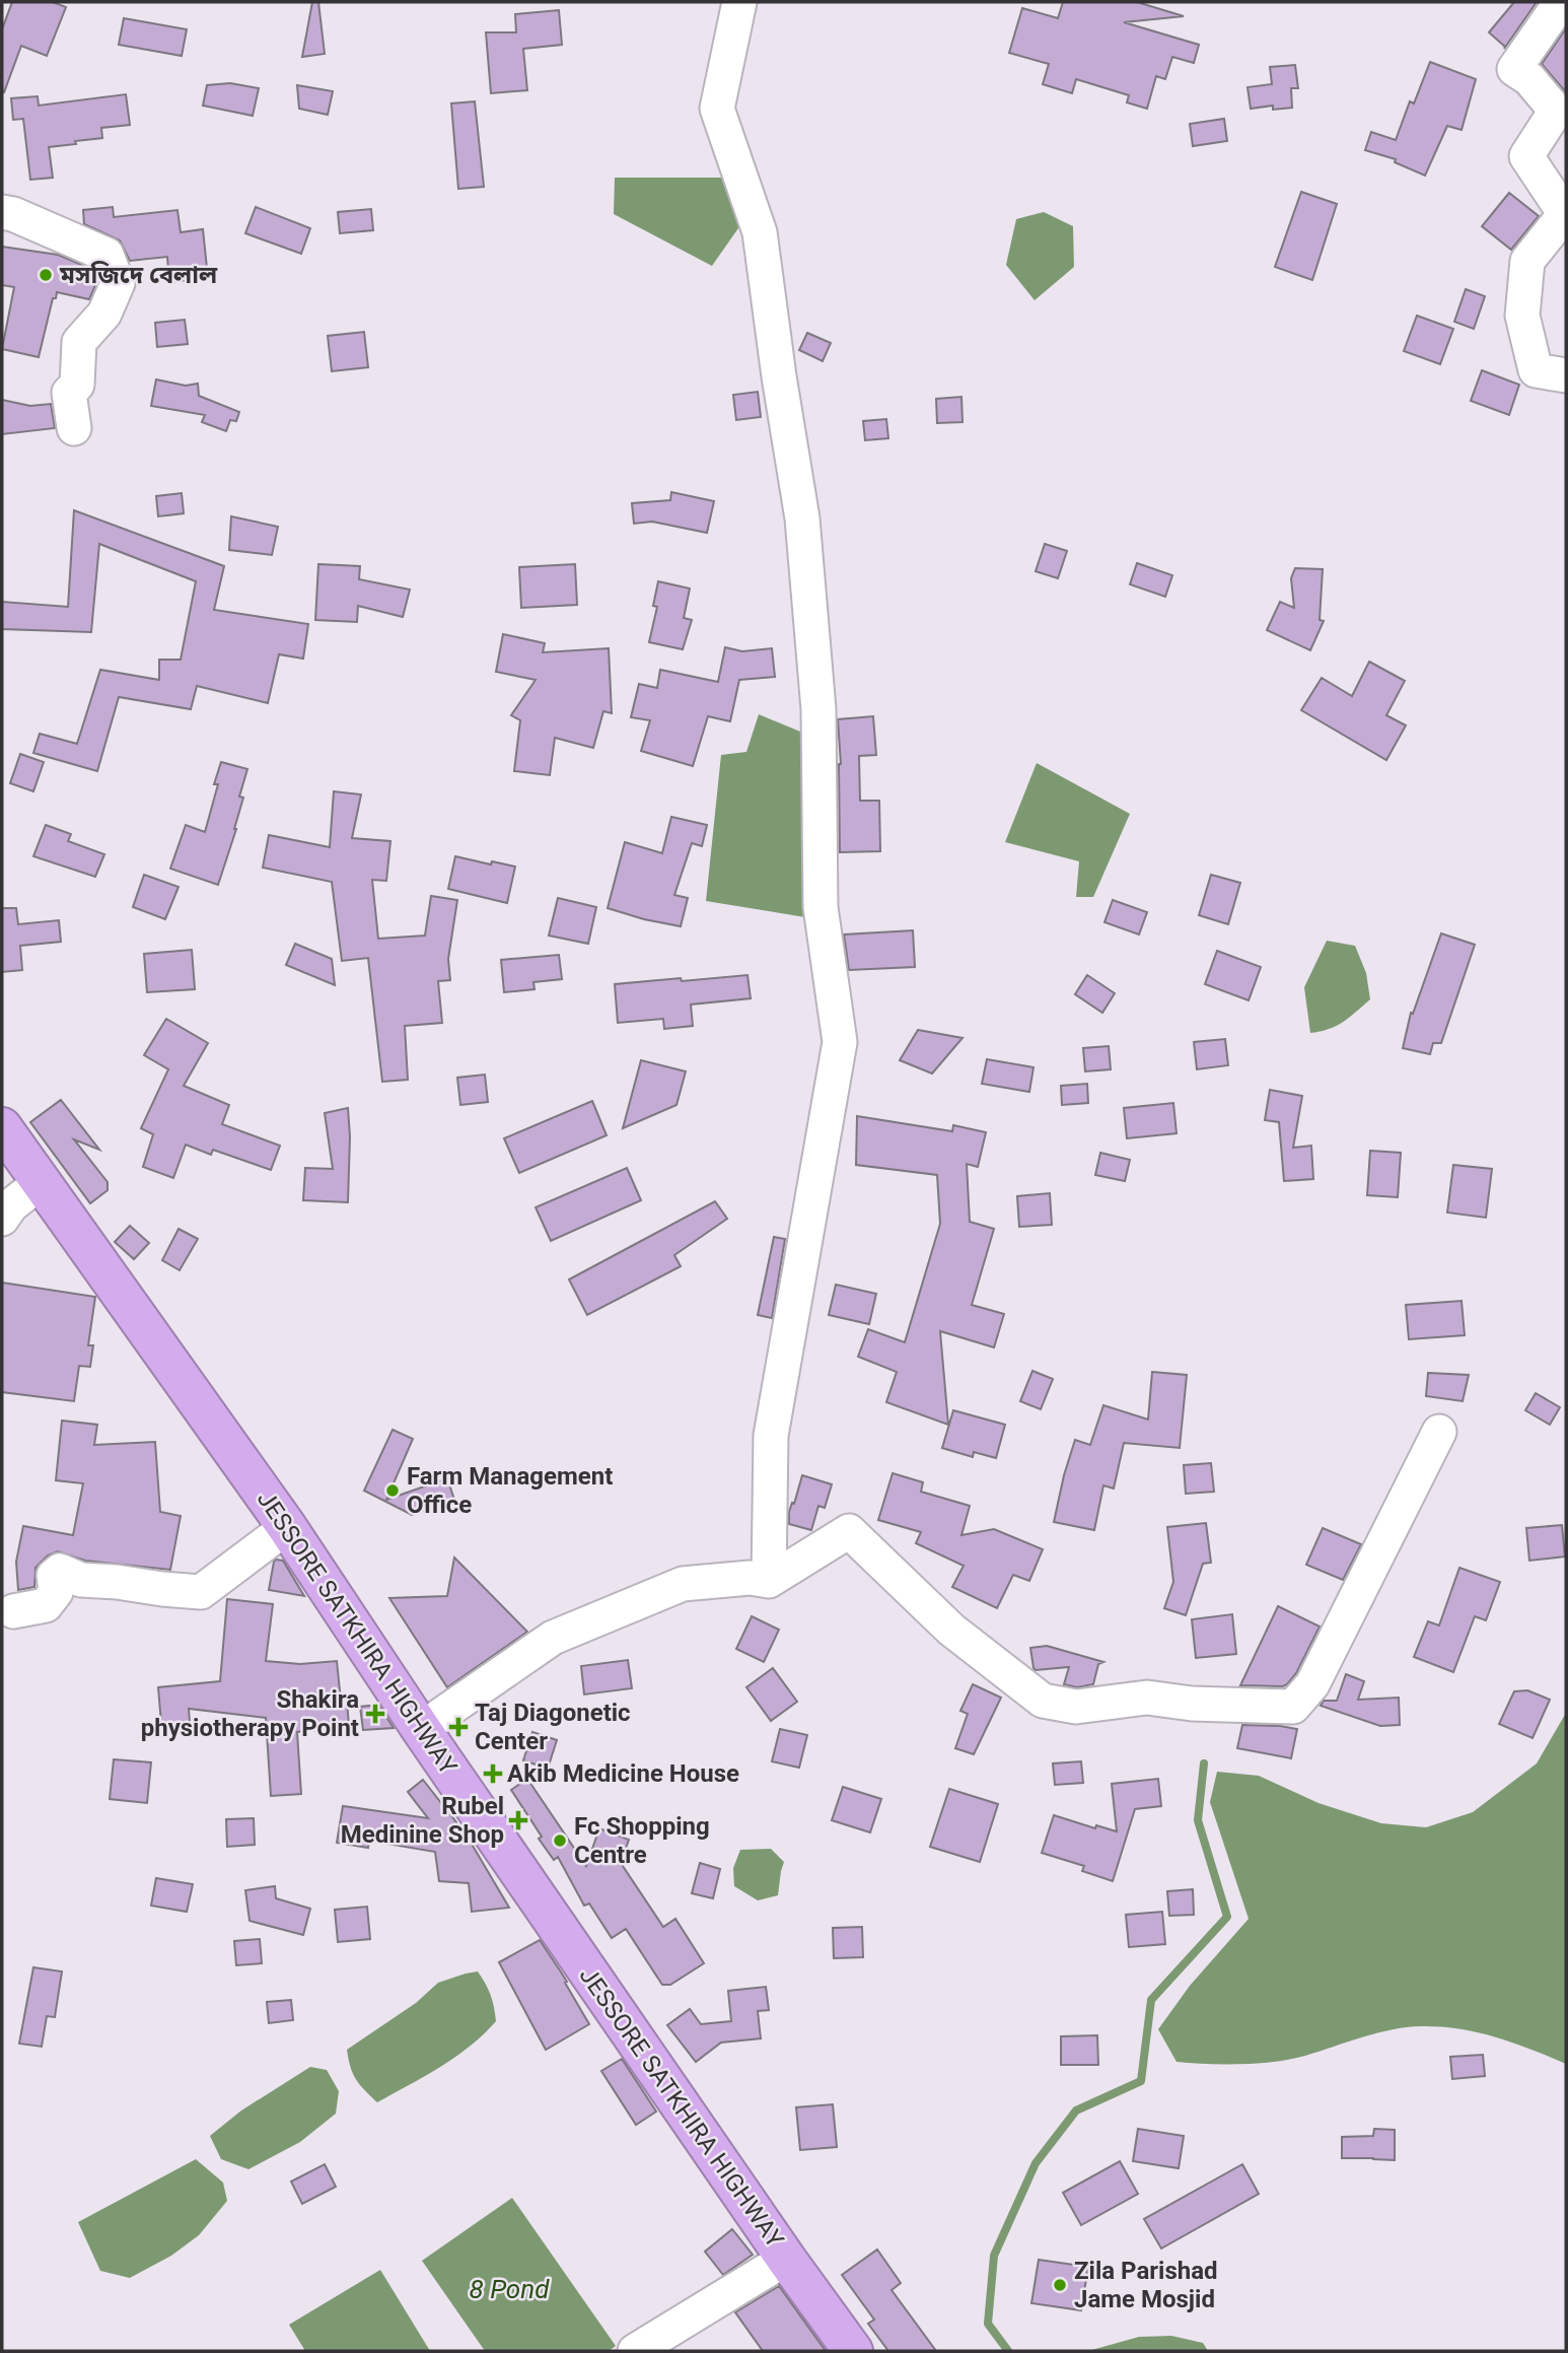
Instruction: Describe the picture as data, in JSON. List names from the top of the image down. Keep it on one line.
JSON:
{"streets":{"highway":["JESSORE SATKHIRA HIGHWAY"]},"water":["8 Pond"],"places":{"other":["মসজিদে বেলাল","Farm Management Office","Fc Shopping Centre","Zila Parishad Jame Mosjid"],"health":["Shakira physiotherapy Point","Taj Diagonetic Center","Akib Medicine House","Rubel Medinine Shop"]}}
